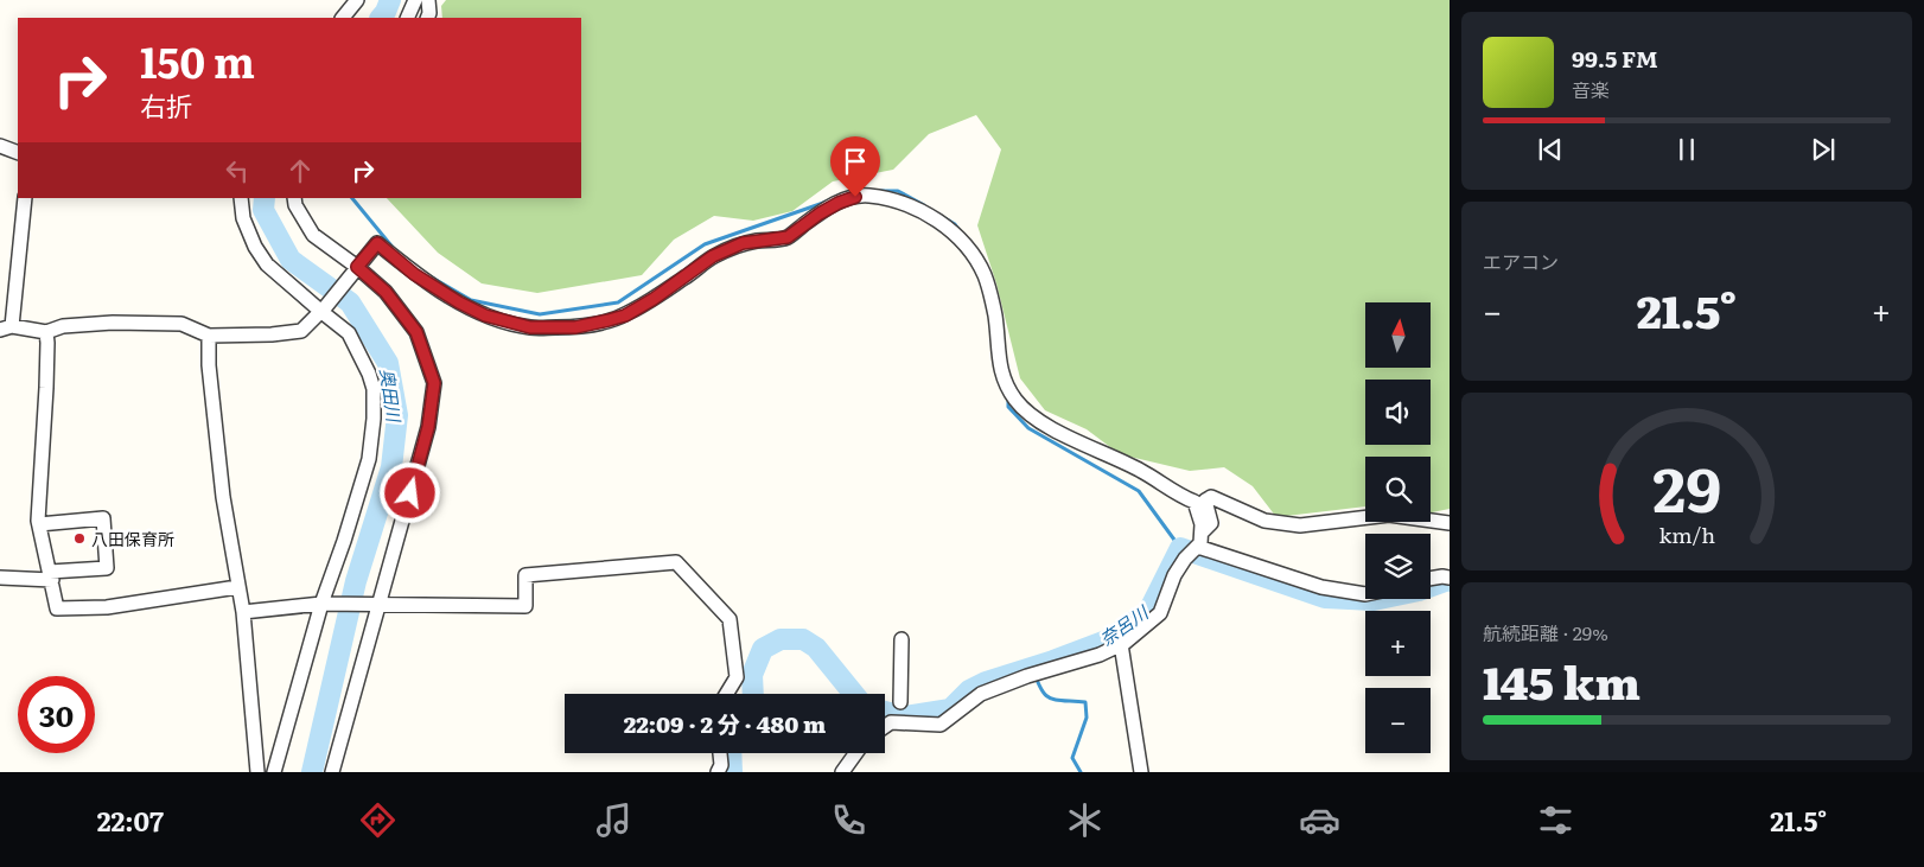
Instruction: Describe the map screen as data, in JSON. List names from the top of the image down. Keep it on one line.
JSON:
{"water":["奥田川","奈呂川"],"places":["八田保育所"],"north":"top","page":{"turn":["150 m","右折"],"song":["99.5 FM","音楽"],"tile":["エアコン",["航続距離 · 29%","145 km"]],"heat":["−","21.5°","+"],"map_buttons":["+","−"],"limit":"30","trip":"22:09 · 2 分 · 480 m","tabs":["22:07","21.5°"],"gauge":["29","km/h"]}}
